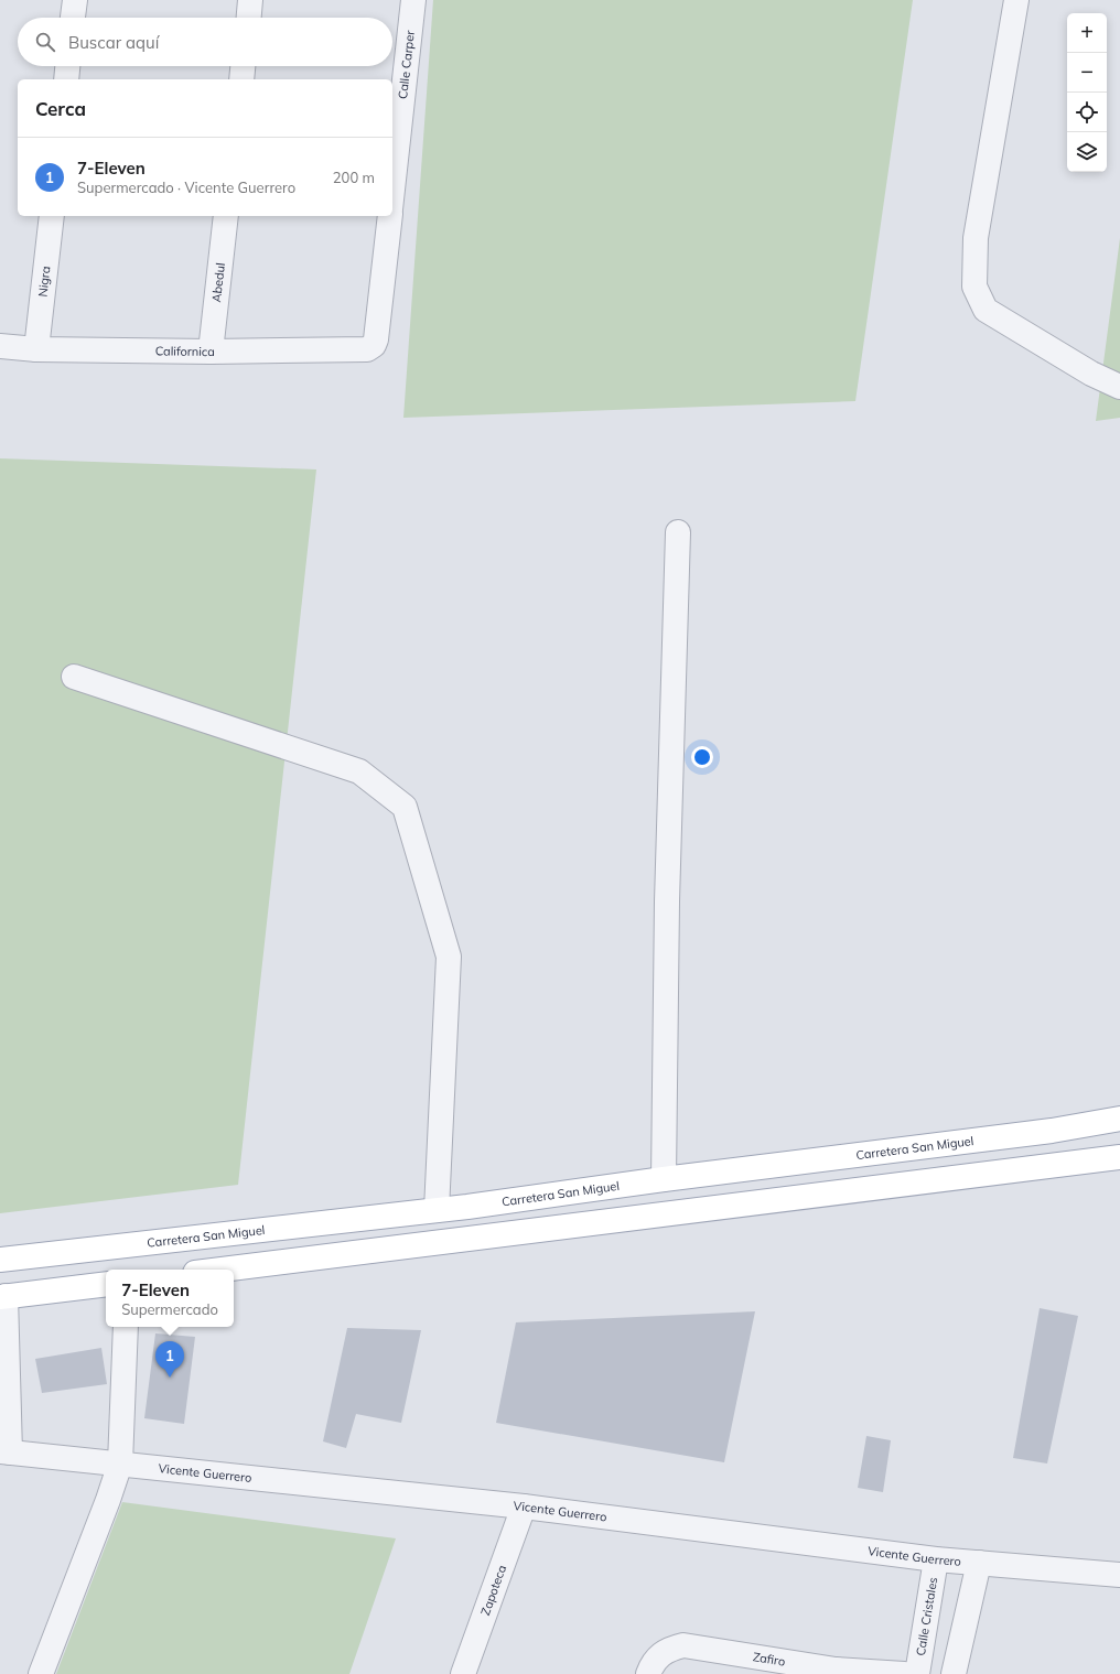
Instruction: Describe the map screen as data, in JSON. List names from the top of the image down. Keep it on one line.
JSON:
{"streets":{"main road":["Carretera San Miguel"],"street":["Calle Carper","Nigra","Abedul","Californica","Vicente Guerrero","Zapoteca","Calle Cristales","Zafiro"]},"crossings":[["Nigra","Californica"],["Abedul","Californica"],["Vicente Guerrero","Zapoteca"],["Vicente Guerrero","Calle Cristales"]],"page":{"map_buttons":["+","−"],"search":"Buscar aquí","heading":"Cerca","list":[{"mark":"1","name":"7-Eleven","note":"Supermercado · Vicente Guerrero","value":"200 m"}],"popup":["7-Eleven","Supermercado"],"pins":"1"}}
